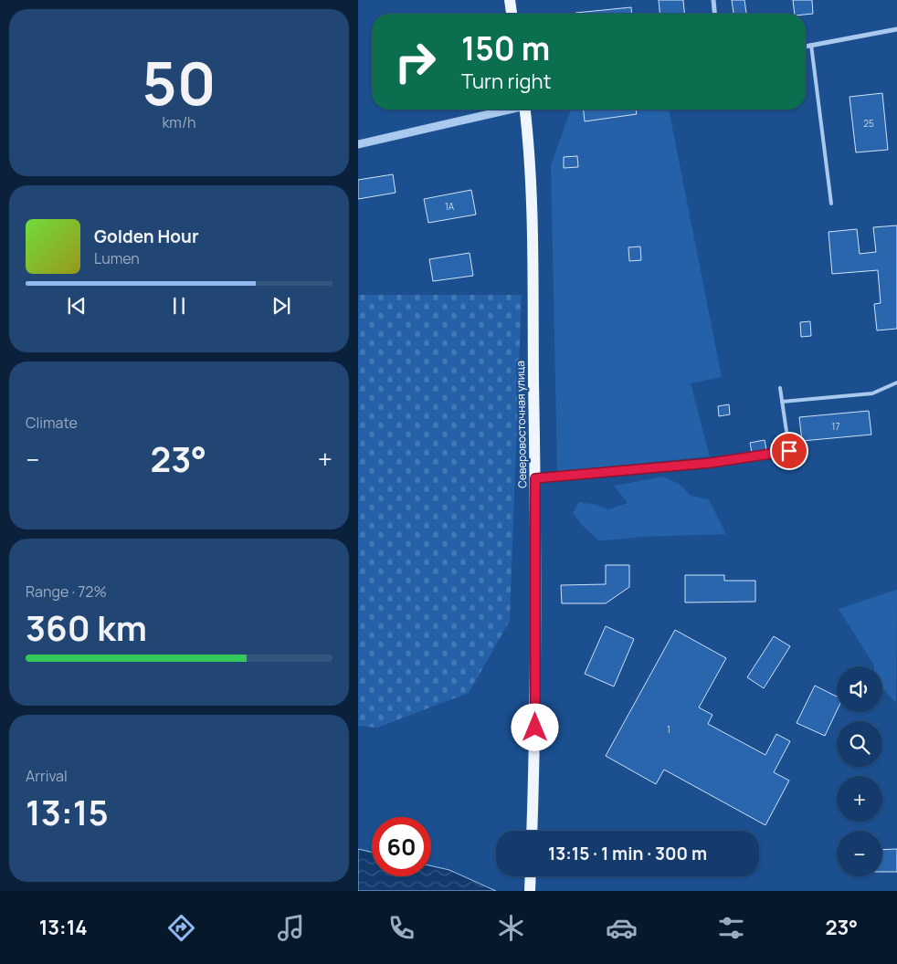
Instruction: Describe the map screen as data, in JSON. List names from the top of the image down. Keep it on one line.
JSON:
{"streets":{"main road":["Северовосточная улица"]},"house_numbers":["25","1А","17","1"],"page":{"tile":[["50","km/h"],"Climate",["Range · 72%","360 km"],["Arrival","13:15"]],"turn":["150 m","Turn right"],"song":["Golden Hour","Lumen"],"heat":["−","23°","+"],"map_buttons":["+","−"],"limit":"60","trip":"13:15 · 1 min · 300 m","tabs":["13:14","23°"]}}
